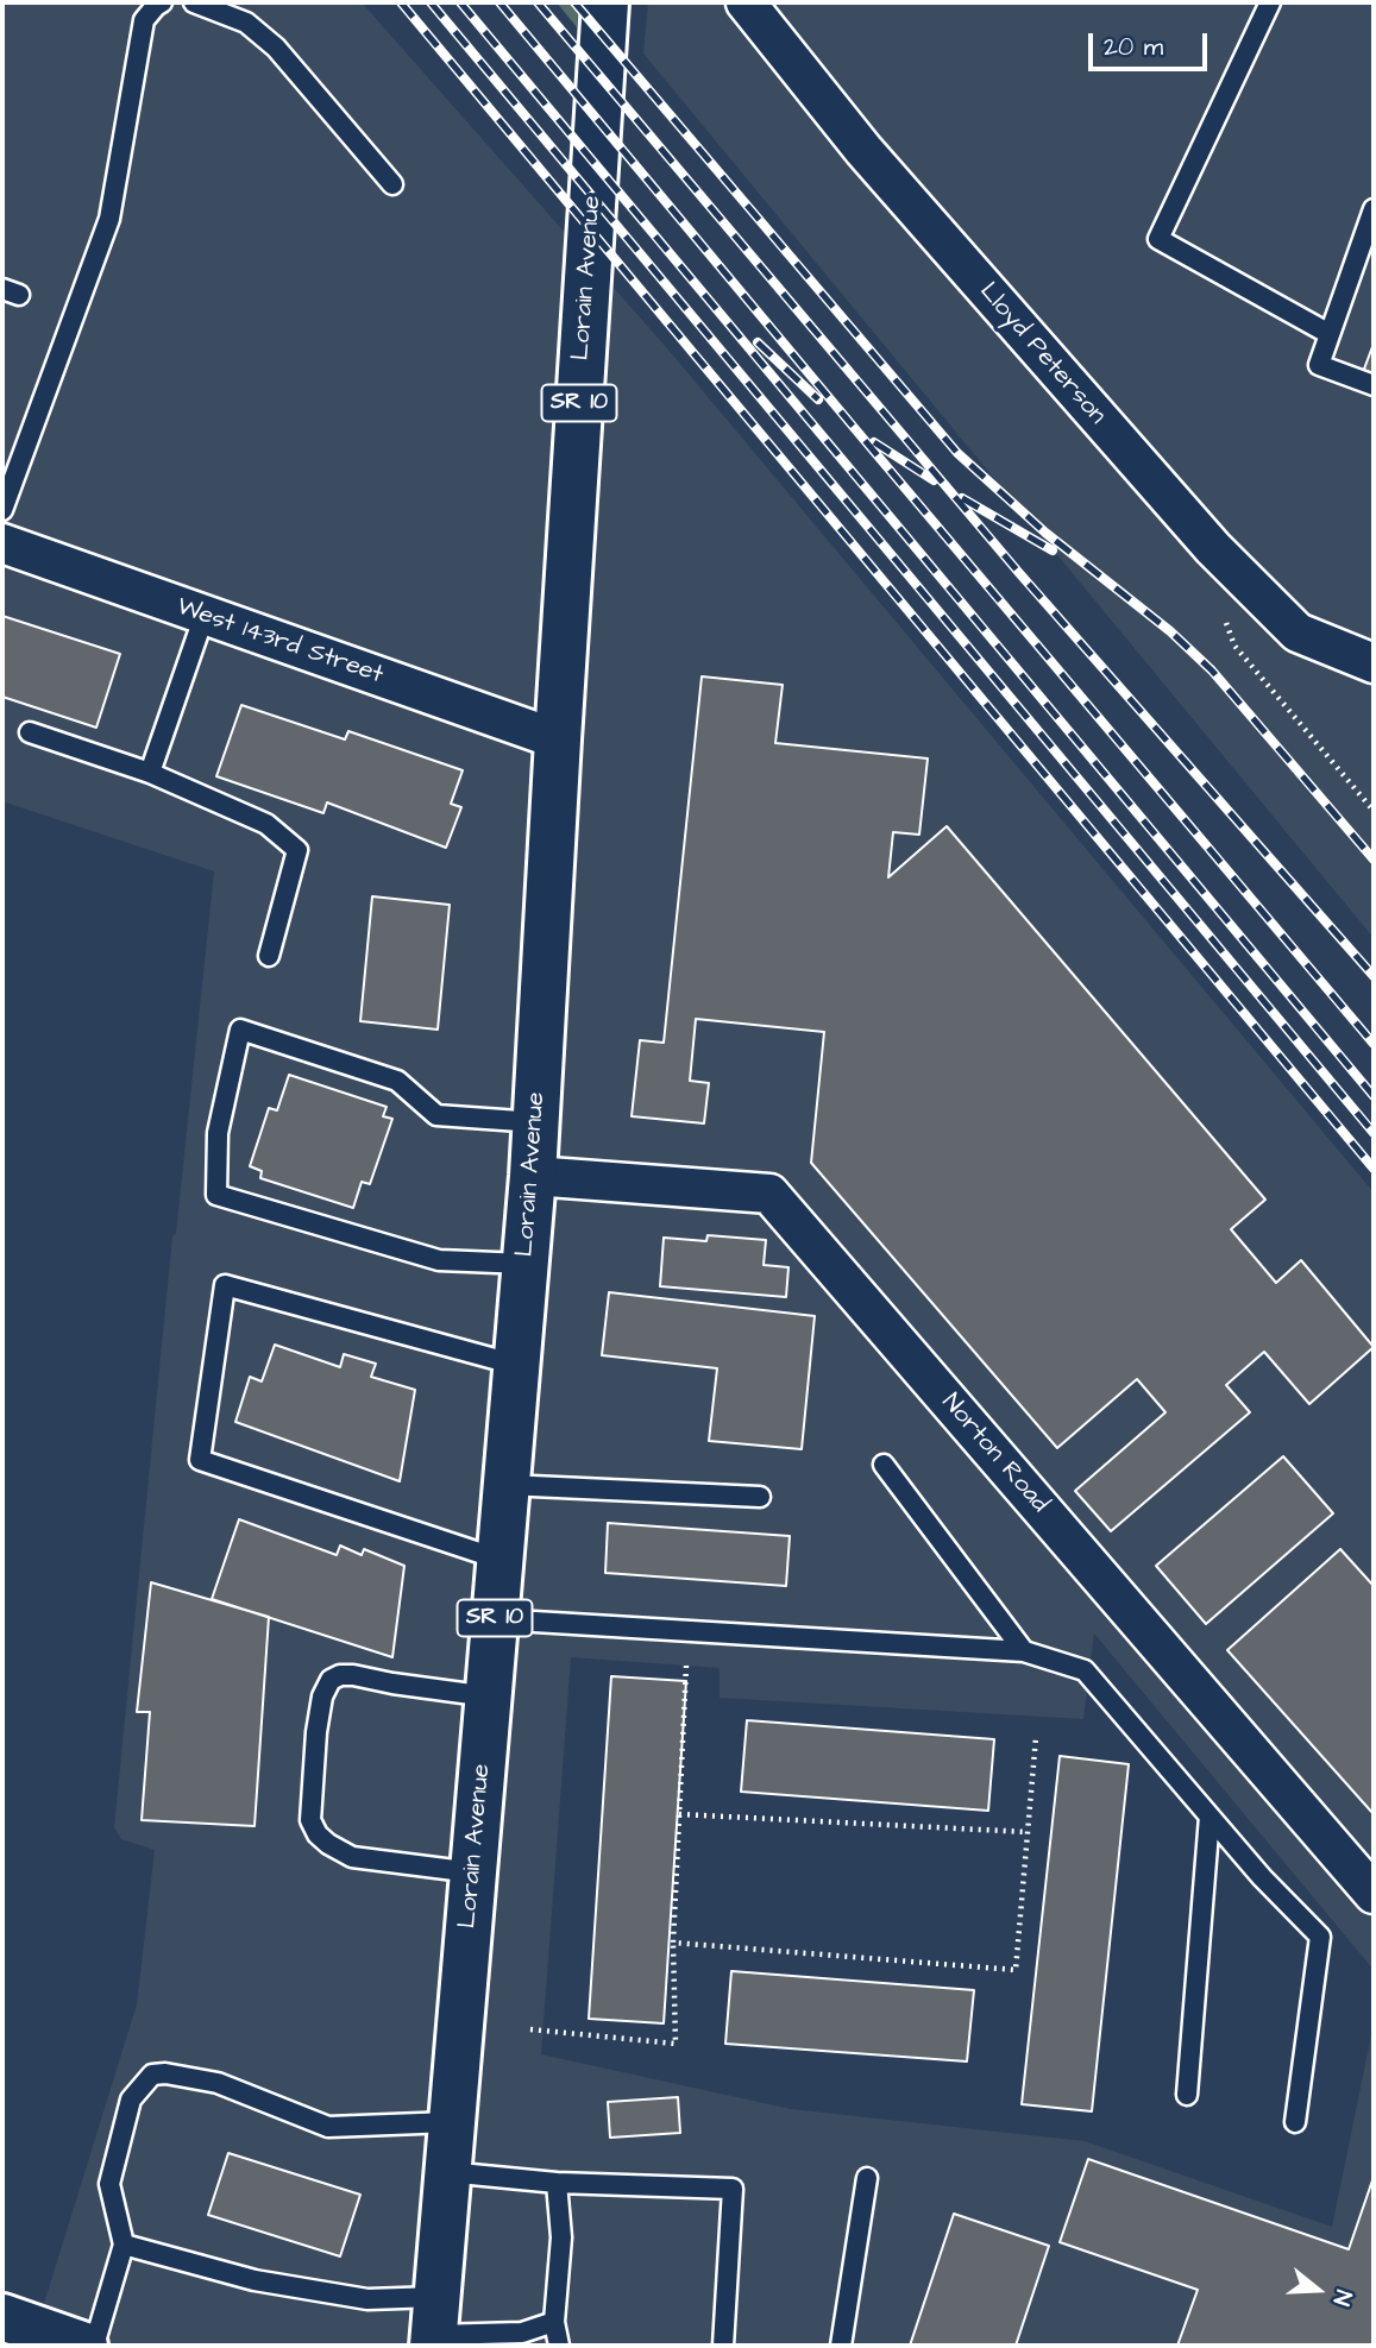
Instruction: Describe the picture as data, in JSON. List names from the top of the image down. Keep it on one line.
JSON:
{"streets":{"main road":["Lorain Avenue","SR 10"],"street":["Lloyd Peterson","West 143rd Street","Norton Road"]},"crossings":[["Lorain Avenue","West 143rd Street"],["Lorain Avenue","Norton Road"]],"scale_bar":"20 m","north":"right"}
